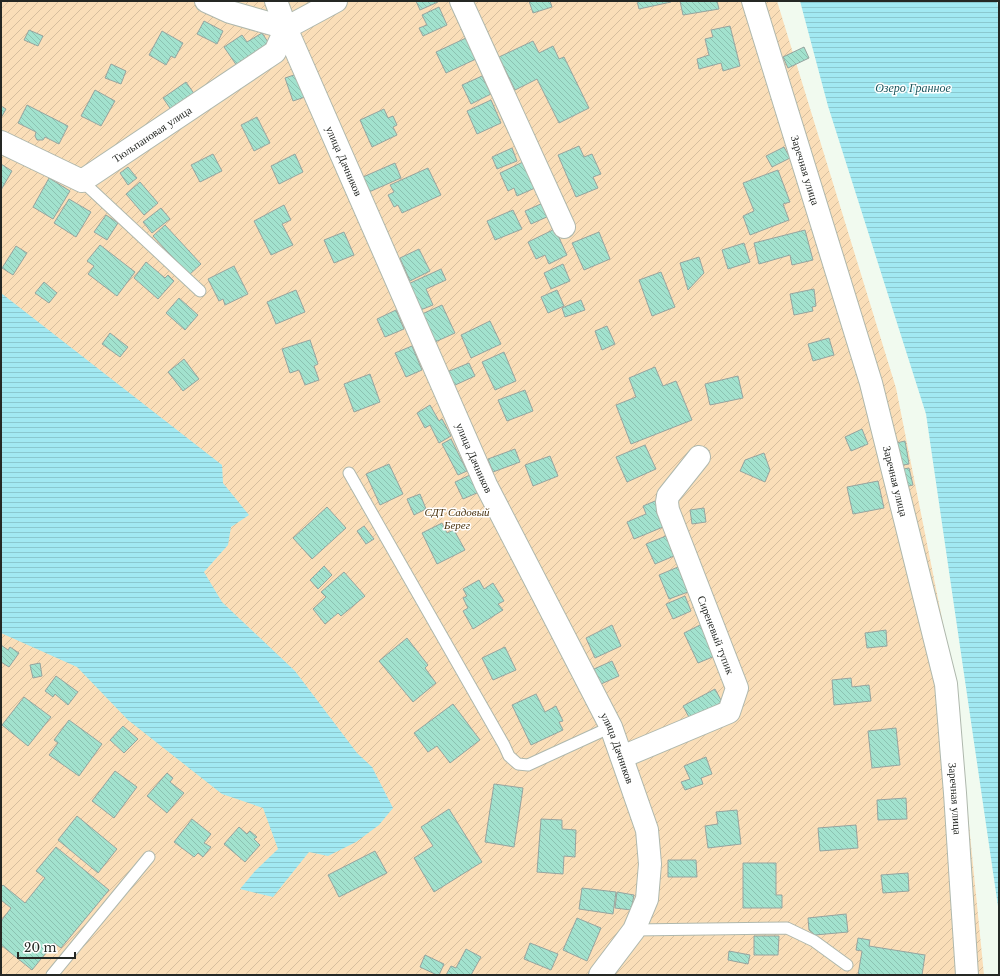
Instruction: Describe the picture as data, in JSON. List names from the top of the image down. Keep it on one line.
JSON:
{"streets":{"street":["Тюльпановая улица","улица Дачников","Заречная улица","Сиреневый тупик"]},"crossings":[["Тюльпановая улица","улица Дачников"],["улица Дачников","Сиреневый тупик"]],"water":["Озеро Гранное"],"parks":["СДТ Садовый Берег"],"scale_bar":"20 m"}
